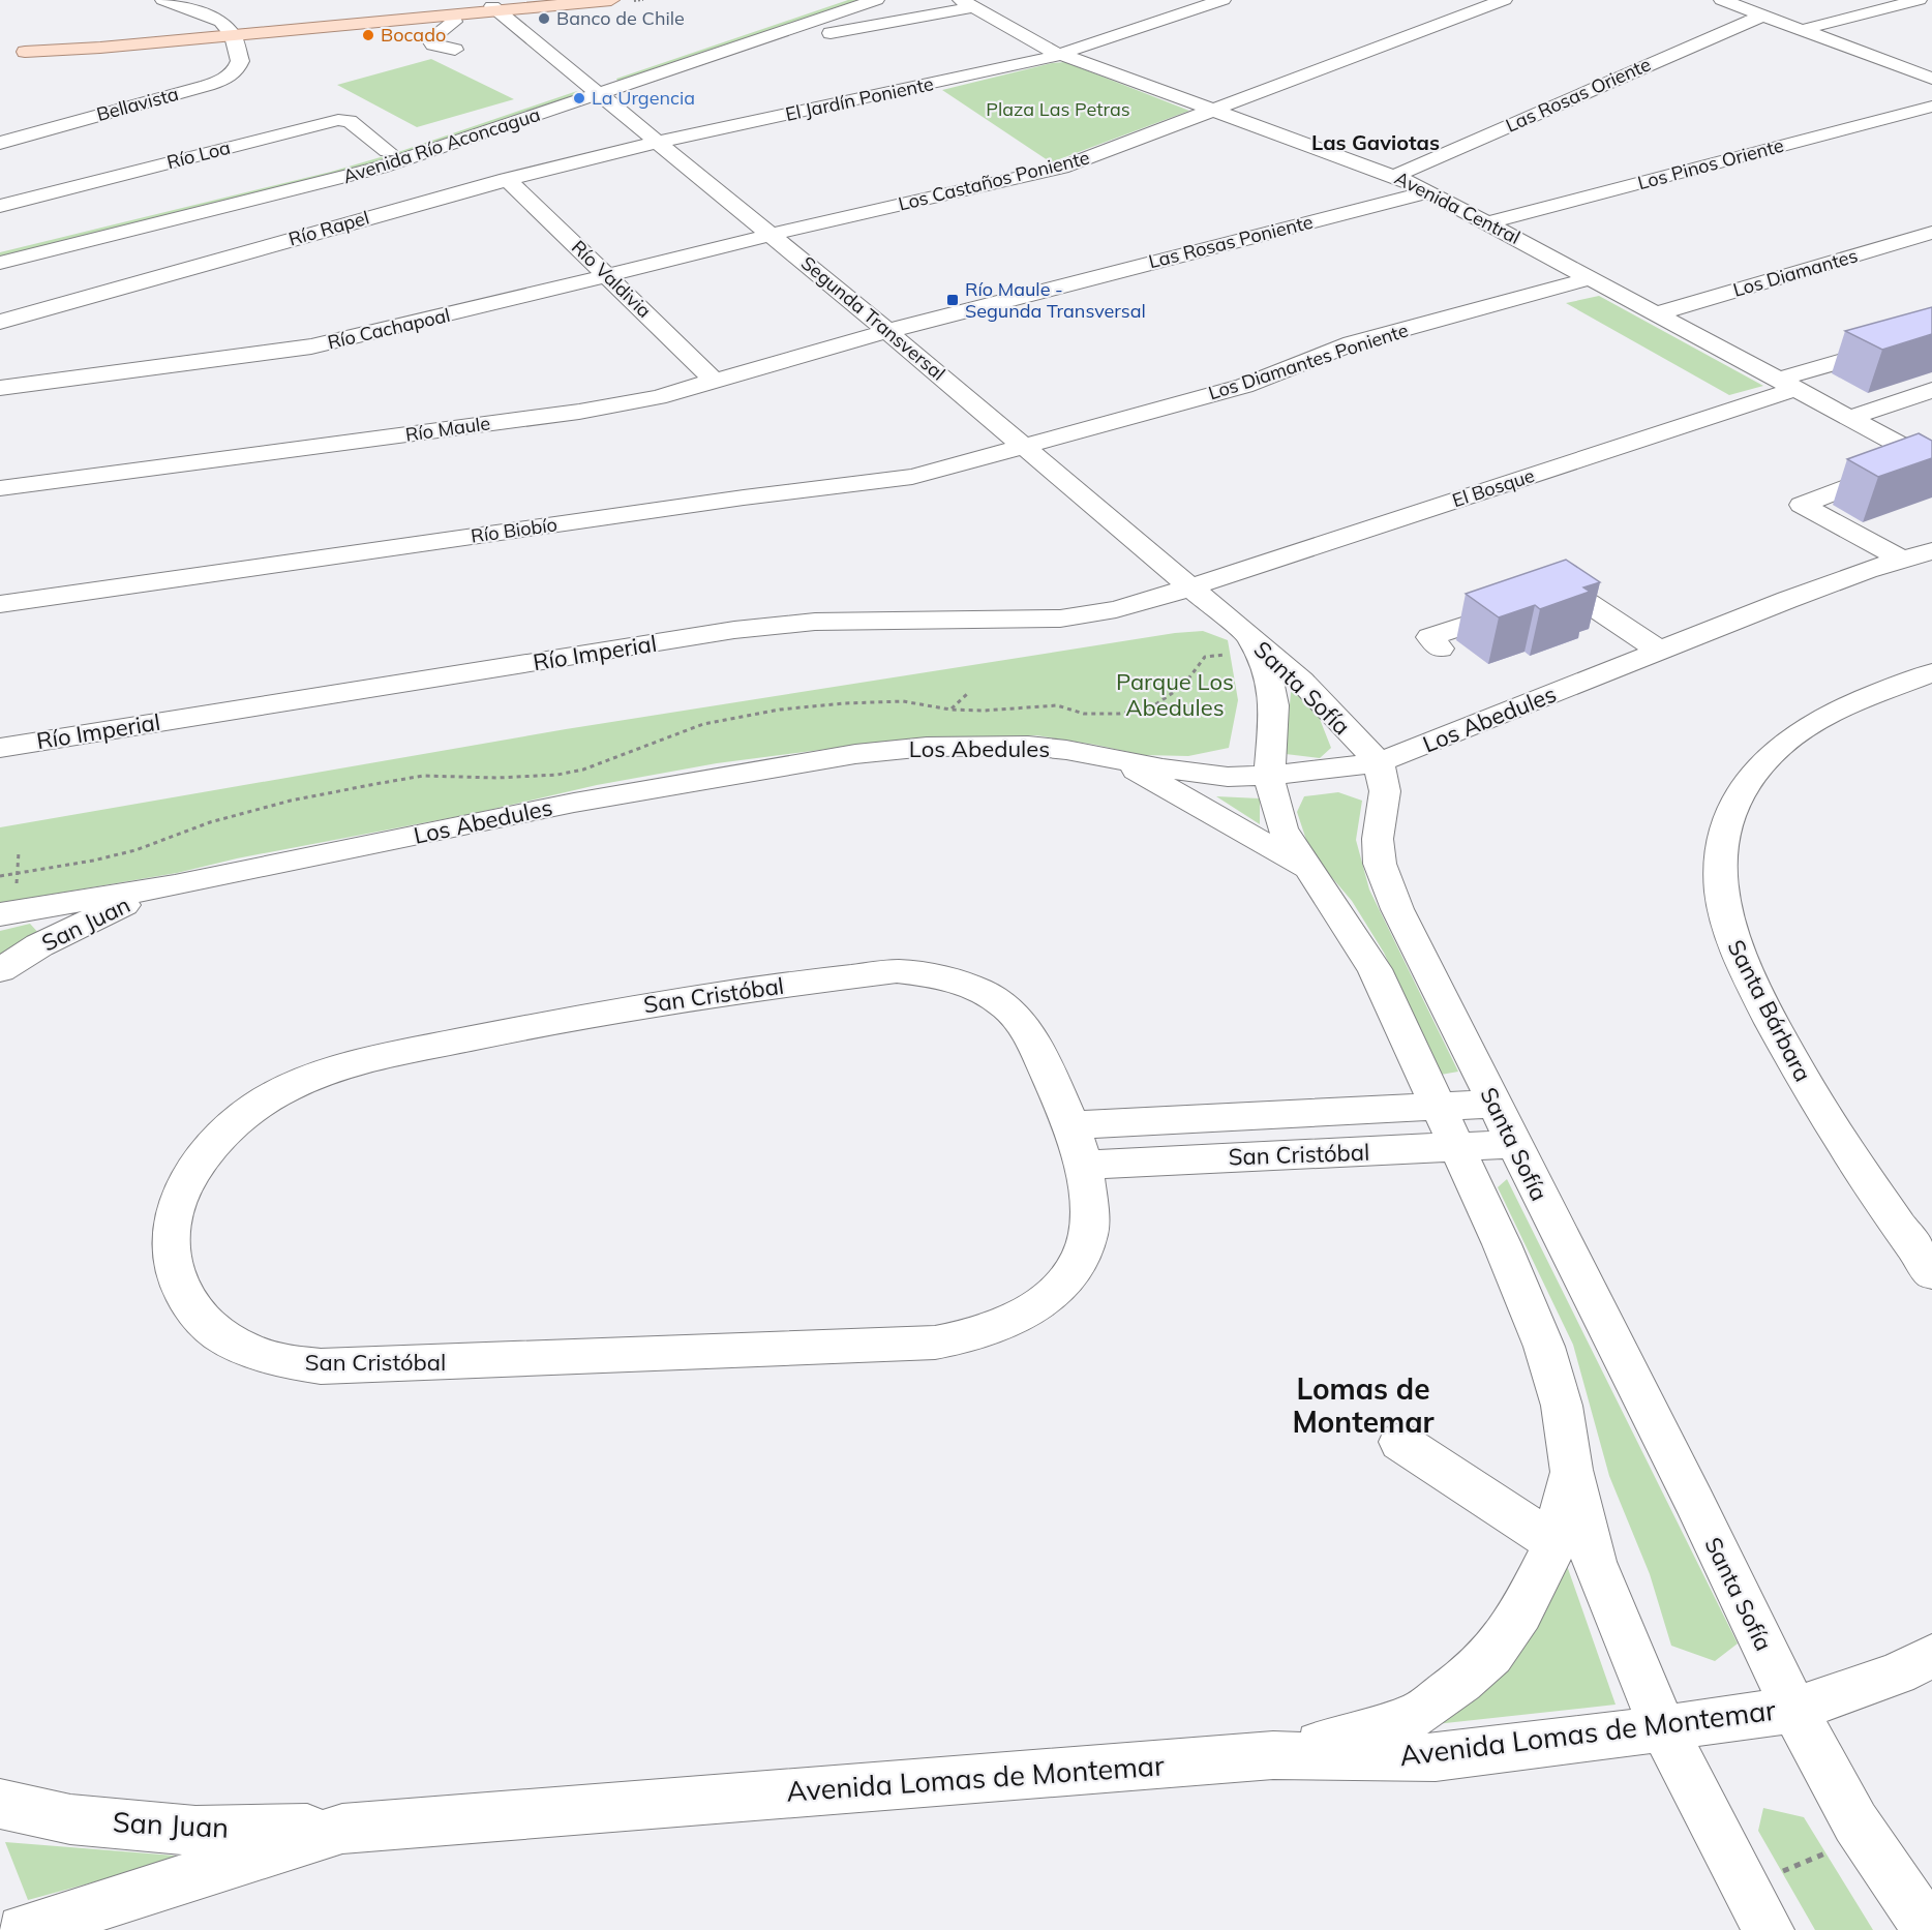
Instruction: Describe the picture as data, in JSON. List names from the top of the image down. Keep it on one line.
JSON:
{"streets":{"street":["Las Rosas Oriente","El Jardín Poniente","Bellavista","Avenida Río Aconcagua","Río Loa","Los Pinos Oriente","Los Castaños Poniente","Avenida Central","Río Rapel","Las Rosas Poniente","Los Diamantes","Río Valdivia","Segunda Transversal","Río Cachapoal","Los Diamantes Poniente","Río Maule","El Bosque","Río Biobío","Río Imperial","Santa Sofía","Los Abedules","San Juan","San Cristóbal","Santa Bárbara","Avenida Lomas de Montemar"]},"crossings":[["Las Rosas Oriente","Avenida Central"],["El Jardín Poniente","Avenida Central"],["El Jardín Poniente","Río Rapel"],["El Jardín Poniente","Segunda Transversal"],["Avenida Río Aconcagua","Río Loa"],["Avenida Río Aconcagua","Segunda Transversal"],["Los Pinos Oriente","Avenida Central"],["Los Castaños Poniente","Avenida Central"],["Los Castaños Poniente","Segunda Transversal"],["Los Castaños Poniente","Río Cachapoal"],["Avenida Central","Las Rosas Poniente"],["Avenida Central","Los Diamantes"],["Avenida Central","Los Diamantes Poniente"],["Avenida Central","El Bosque"],["Río Rapel","Río Valdivia"],["Río Rapel","Segunda Transversal"],["Las Rosas Poniente","Segunda Transversal"],["Las Rosas Poniente","Río Maule"],["Río Valdivia","Río Cachapoal"],["Río Valdivia","Río Maule"],["Segunda Transversal","Río Cachapoal"],["Segunda Transversal","Los Diamantes Poniente"],["Segunda Transversal","Río Maule"],["Segunda Transversal","El Bosque"],["Segunda Transversal","Río Biobío"],["Segunda Transversal","Río Imperial"],["Segunda Transversal","Santa Sofía"],["Los Diamantes Poniente","Río Biobío"],["El Bosque","Río Imperial"],["Santa Sofía","Los Abedules"],["Santa Sofía","San Cristóbal"],["Santa Sofía","Avenida Lomas de Montemar"],["Los Abedules","San Juan"],["San Juan","Avenida Lomas de Montemar"]],"districts":["Las Gaviotas","Lomas de Montemar"],"parks":["Plaza Las Petras","Parque Los Abedules"],"places":{"other":["Banco de Chile","Bocado","La Urgencia"],"transit":["Río Maule - Segunda Transversal"]}}
